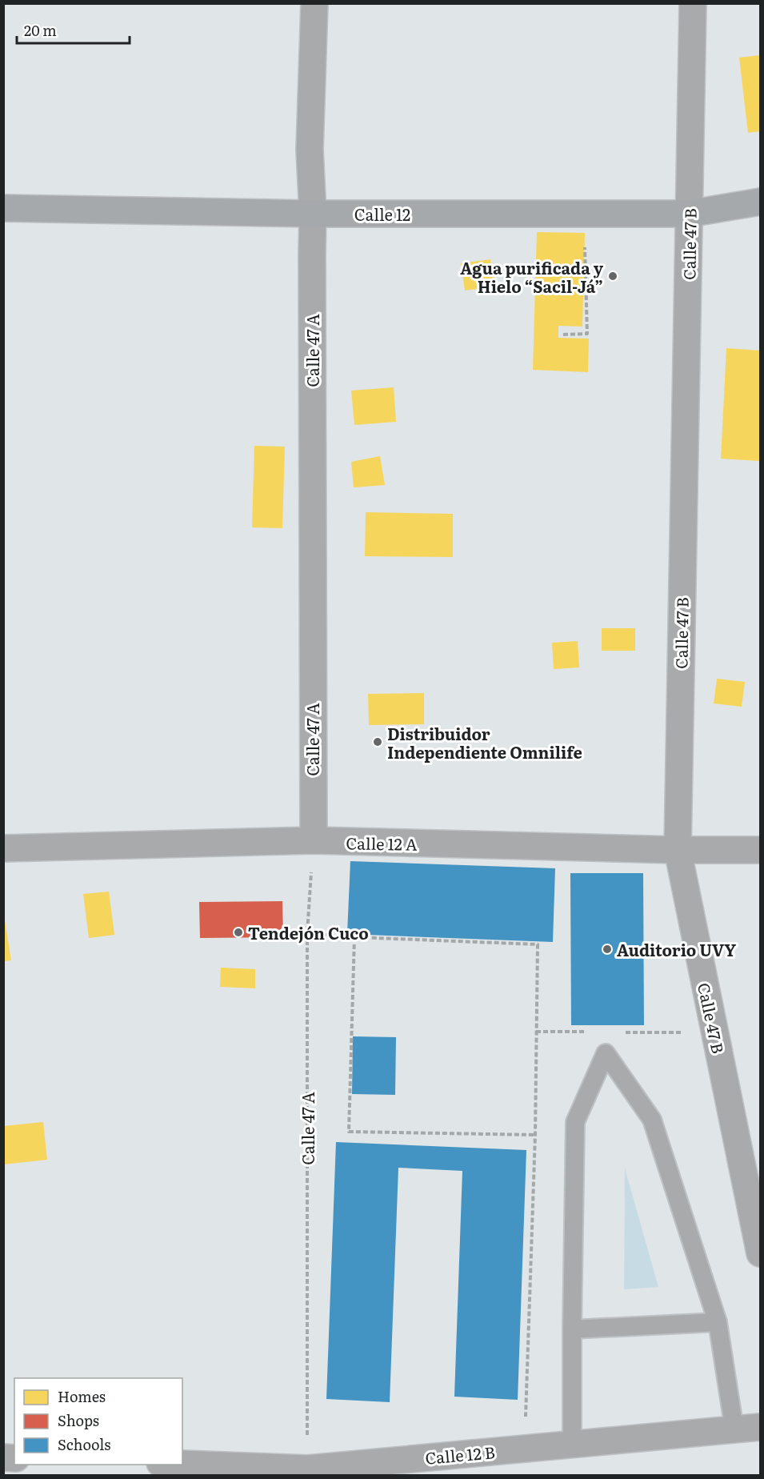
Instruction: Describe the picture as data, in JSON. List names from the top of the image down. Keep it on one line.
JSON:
{"streets":{"street":["Calle 12","Calle 47 B","Calle 47 A","Calle 12 A","Calle 12 B"]},"crossings":[["Calle 12","Calle 47 B"],["Calle 12","Calle 47 A"],["Calle 47 B","Calle 12 A"],["Calle 47 A","Calle 12 A"],["Calle 47 A","Calle 12 B"]],"places":["Agua purificada y Hielo “Sacil-Já”","Distribuidor Independiente Omnilife","Tendejón Cuco","Auditorio UVY"],"legend":["Homes","Shops","Schools"],"scale_bar":"20 m"}
